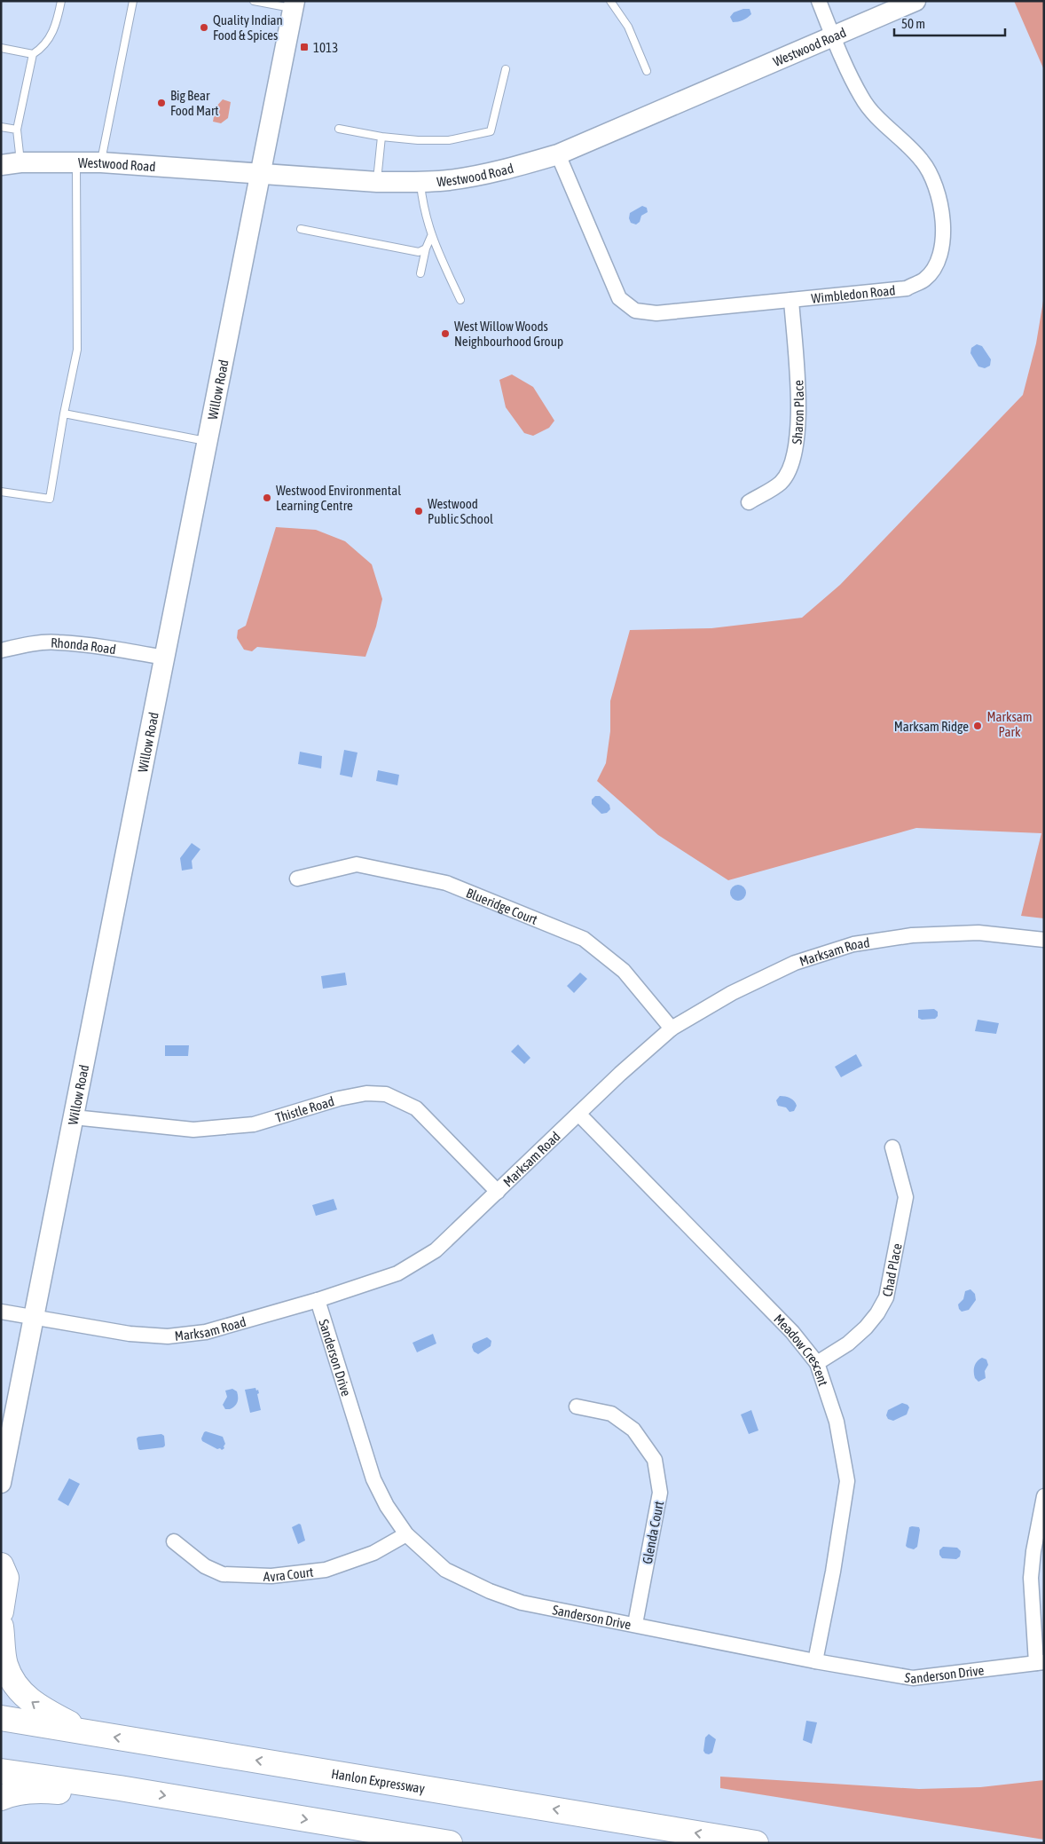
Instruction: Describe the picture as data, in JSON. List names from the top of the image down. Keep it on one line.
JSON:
{"streets":{"highway":["Hanlon Expressway"],"main road":["Westwood Road","Willow Road"],"street":["Wimbledon Road","Sharon Place","Rhonda Road","Blueridge Court","Marksam Road","Thistle Road","Chad Place","Meadow Crescent","Sanderson Drive","Glenda Court","Avra Court"]},"crossings":[["Westwood Road","Wimbledon Road"],["Westwood Road","Willow Road"],["Wimbledon Road","Sharon Place"],["Willow Road","Rhonda Road"],["Willow Road","Marksam Road"],["Willow Road","Thistle Road"],["Blueridge Court","Marksam Road"],["Marksam Road","Thistle Road"],["Marksam Road","Meadow Crescent"],["Marksam Road","Sanderson Drive"],["Chad Place","Meadow Crescent"],["Meadow Crescent","Sanderson Drive"],["Sanderson Drive","Glenda Court"],["Sanderson Drive","Avra Court"]],"parks":["Marksam Park"],"places":{"other":["Quality Indian Food & Spices","Big Bear Food Mart","West Willow Woods Neighbourhood Group","Westwood Environmental Learning Centre","Westwood Public School","Marksam Ridge"],"transit":["1013"]},"scale_bar":"50 m"}
